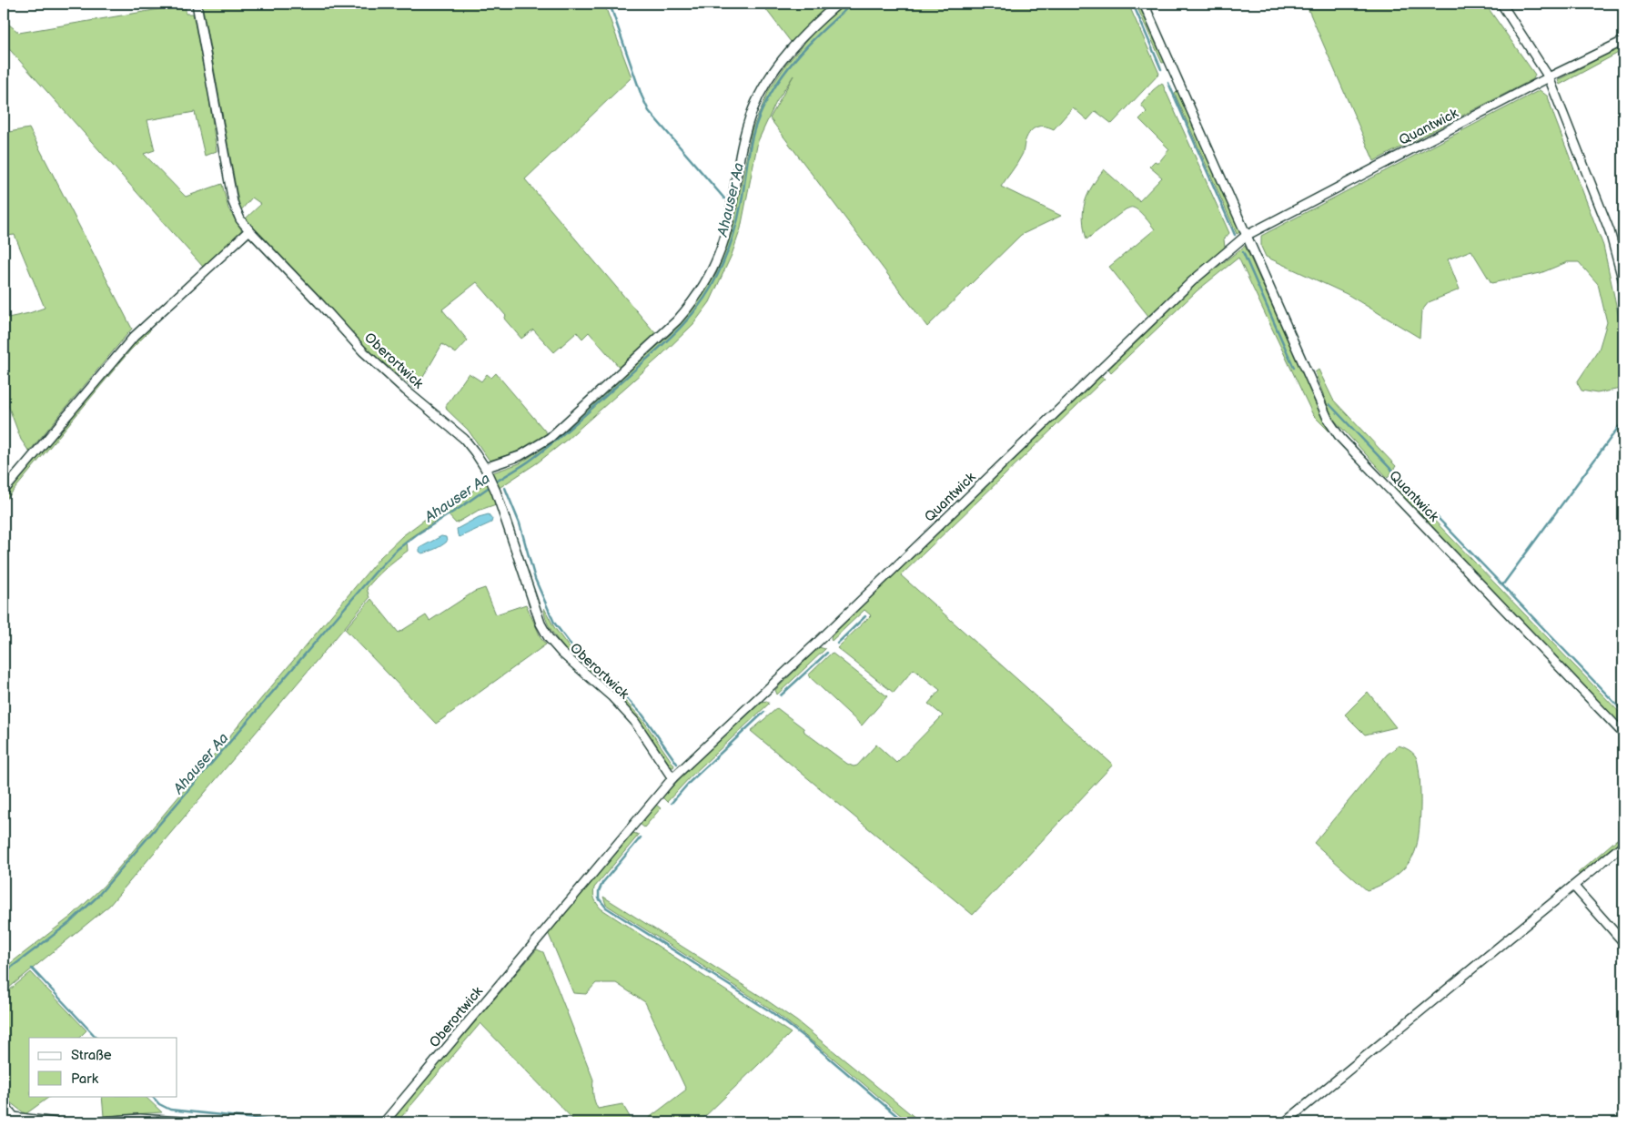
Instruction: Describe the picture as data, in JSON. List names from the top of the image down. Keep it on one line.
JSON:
{"streets":{"street":["Quantwick","Oberortwick"]},"crossings":[["Quantwick","Oberortwick"]],"water":["Ahauser Aa"],"legend":["Straße","Park"]}
